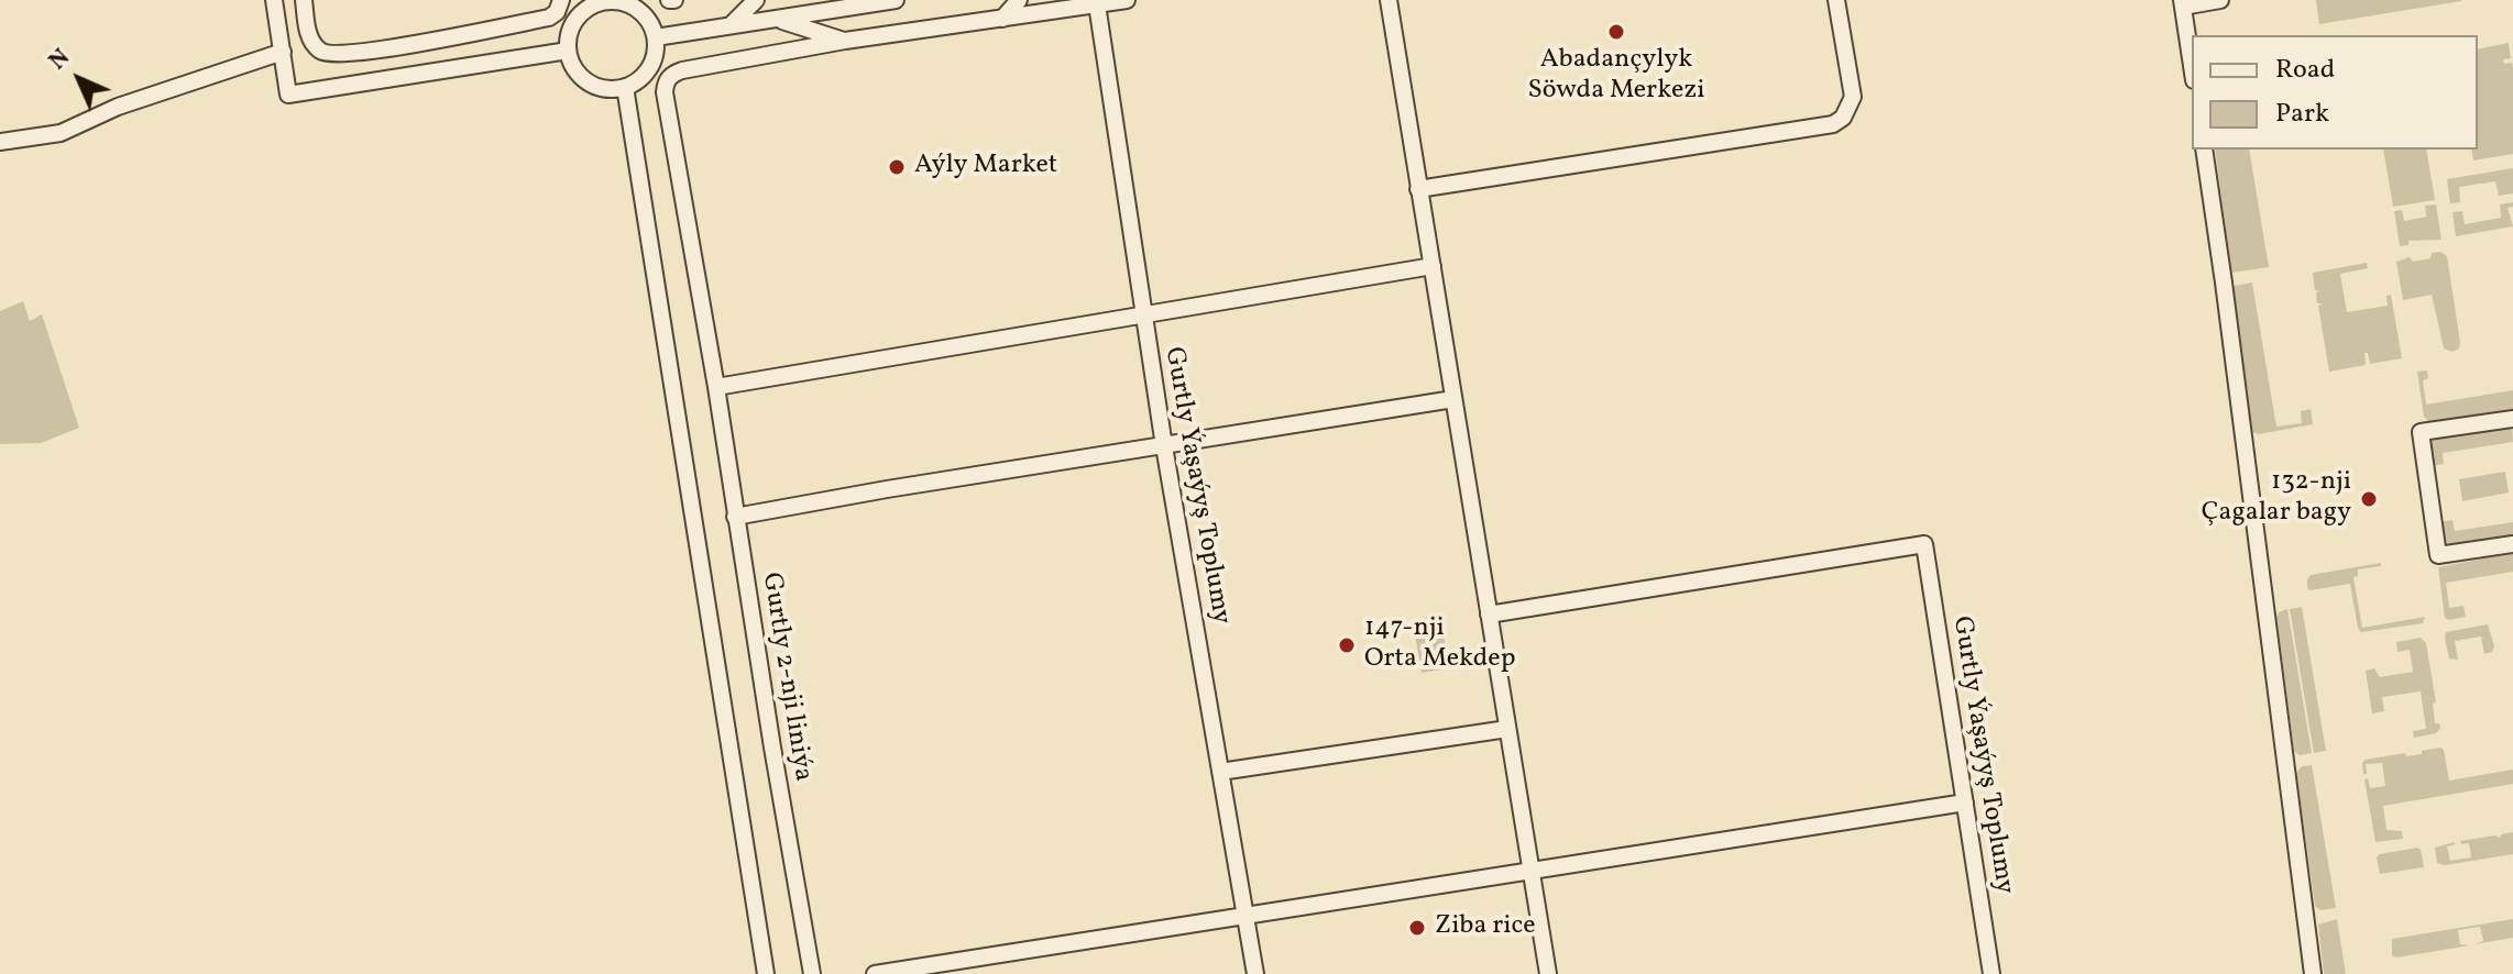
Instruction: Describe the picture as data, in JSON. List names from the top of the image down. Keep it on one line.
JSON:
{"streets":{"street":["Gurtly Ýaşaýyş Toplumy","Gurtly 2-nji liniýa"]},"places":["Abadançylyk Söwda Merkezi","Aýly Market","132-nji Çagalar bagy","147-nji Orta Mekdep","Ziba rice"],"legend":["Road","Park"],"north":"top left"}
